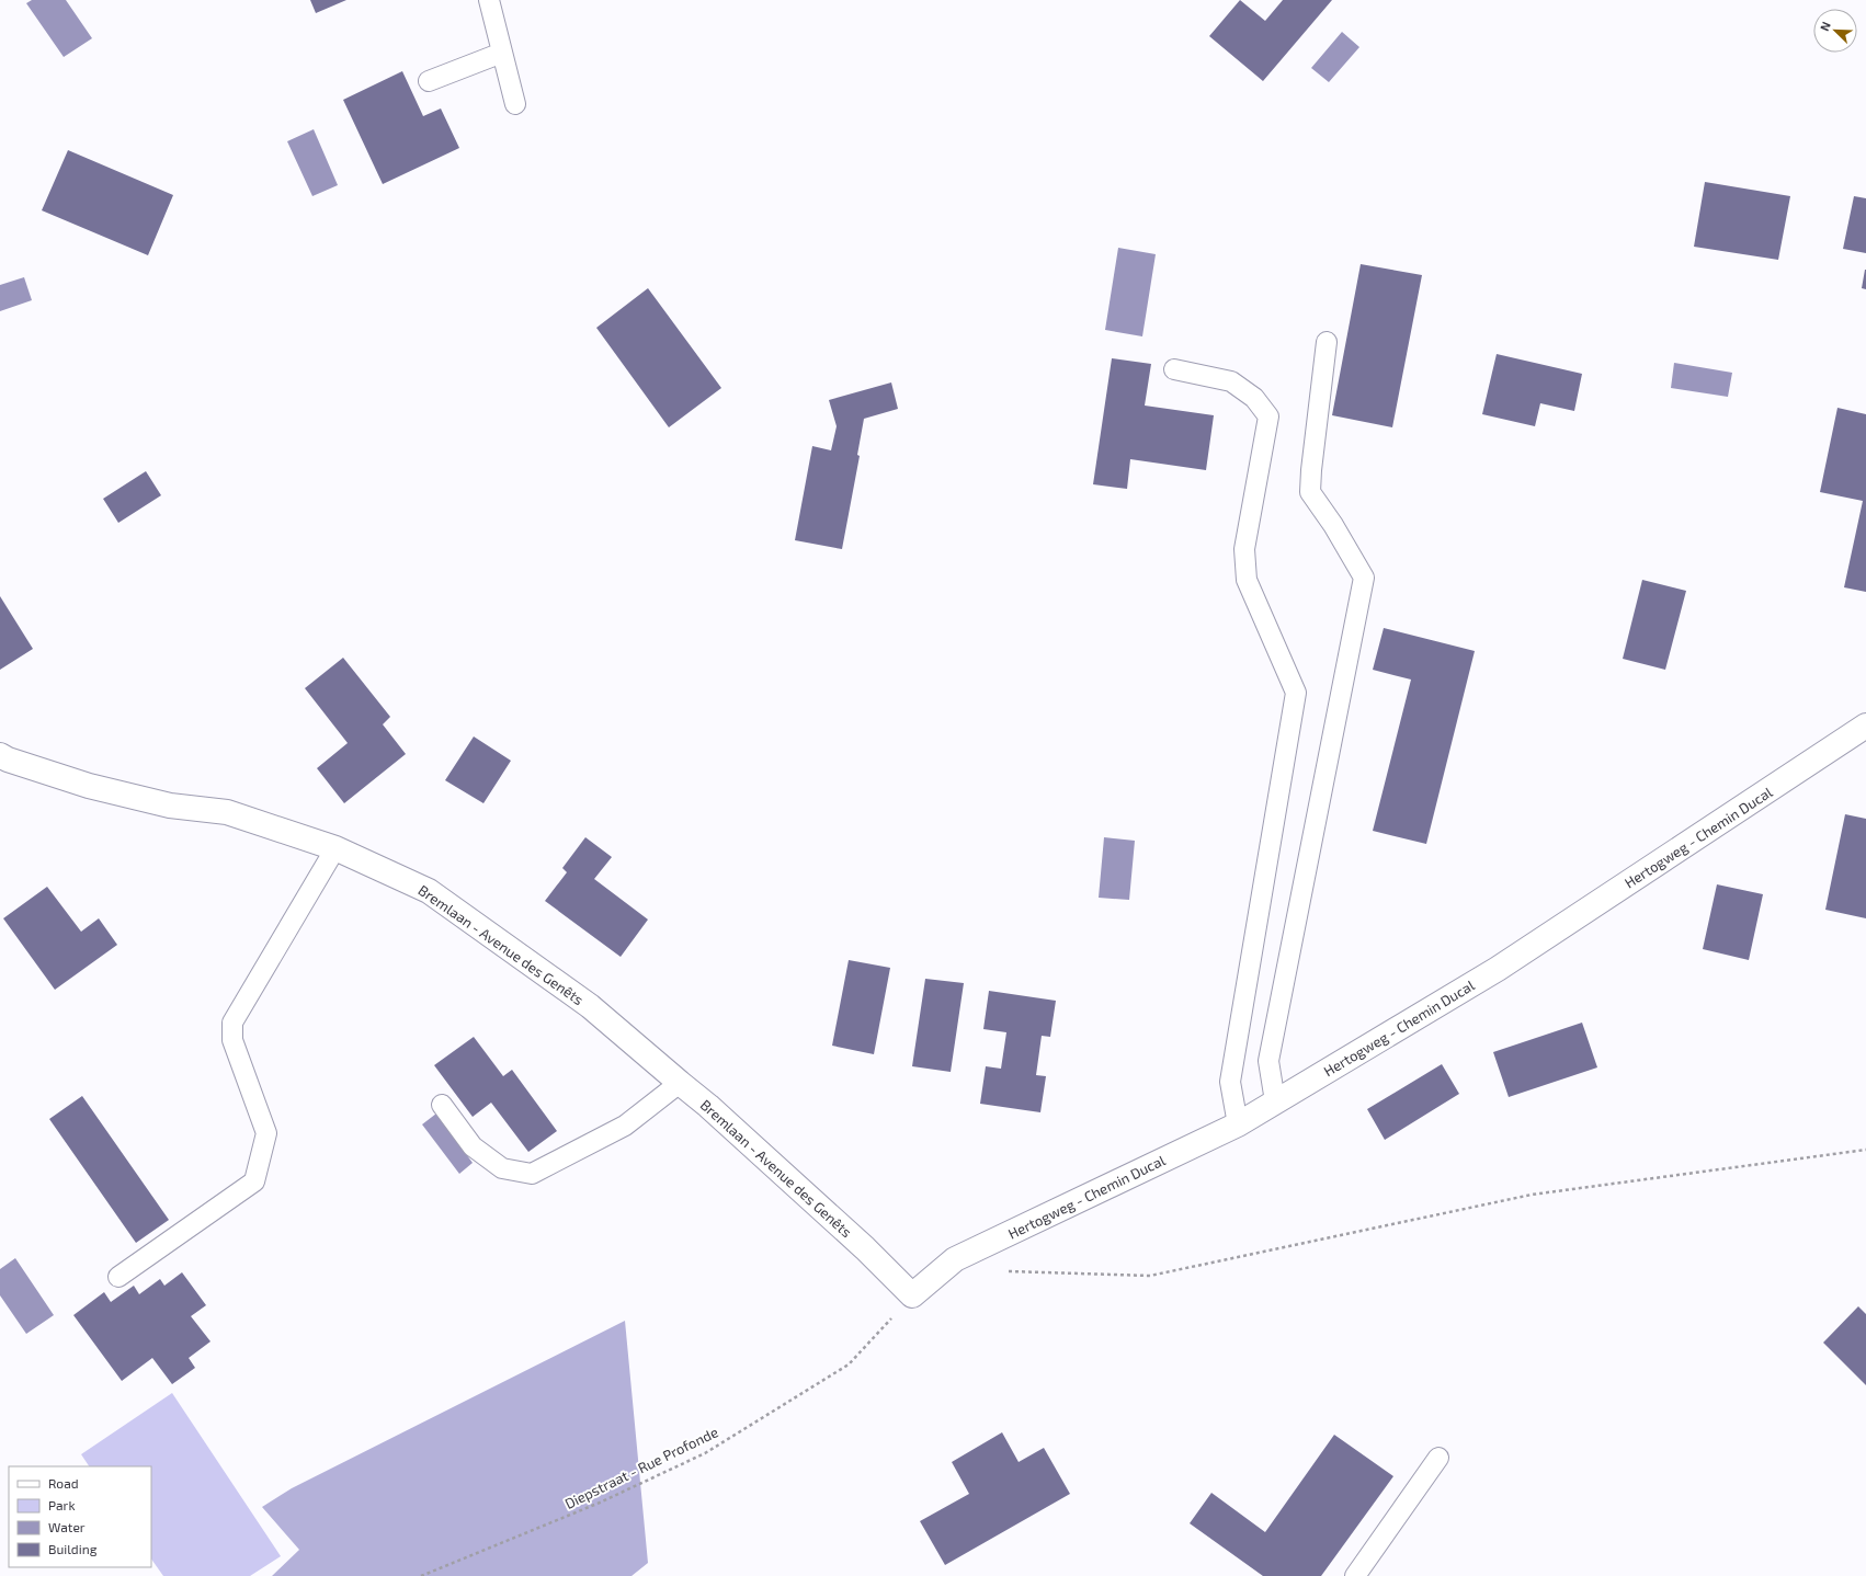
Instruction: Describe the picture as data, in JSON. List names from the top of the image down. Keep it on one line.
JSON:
{"streets":{"street":["Hertogweg - Chemin Ducal","Bremlaan - Avenue des Genêts"],"path":["Diepstraat - Rue Profonde"]},"crossings":[["Hertogweg - Chemin Ducal","Bremlaan - Avenue des Genêts"],["Hertogweg - Chemin Ducal","Diepstraat - Rue Profonde"],["Bremlaan - Avenue des Genêts","Diepstraat - Rue Profonde"]],"legend":["Road","Park","Water","Building"],"north":"top left"}
